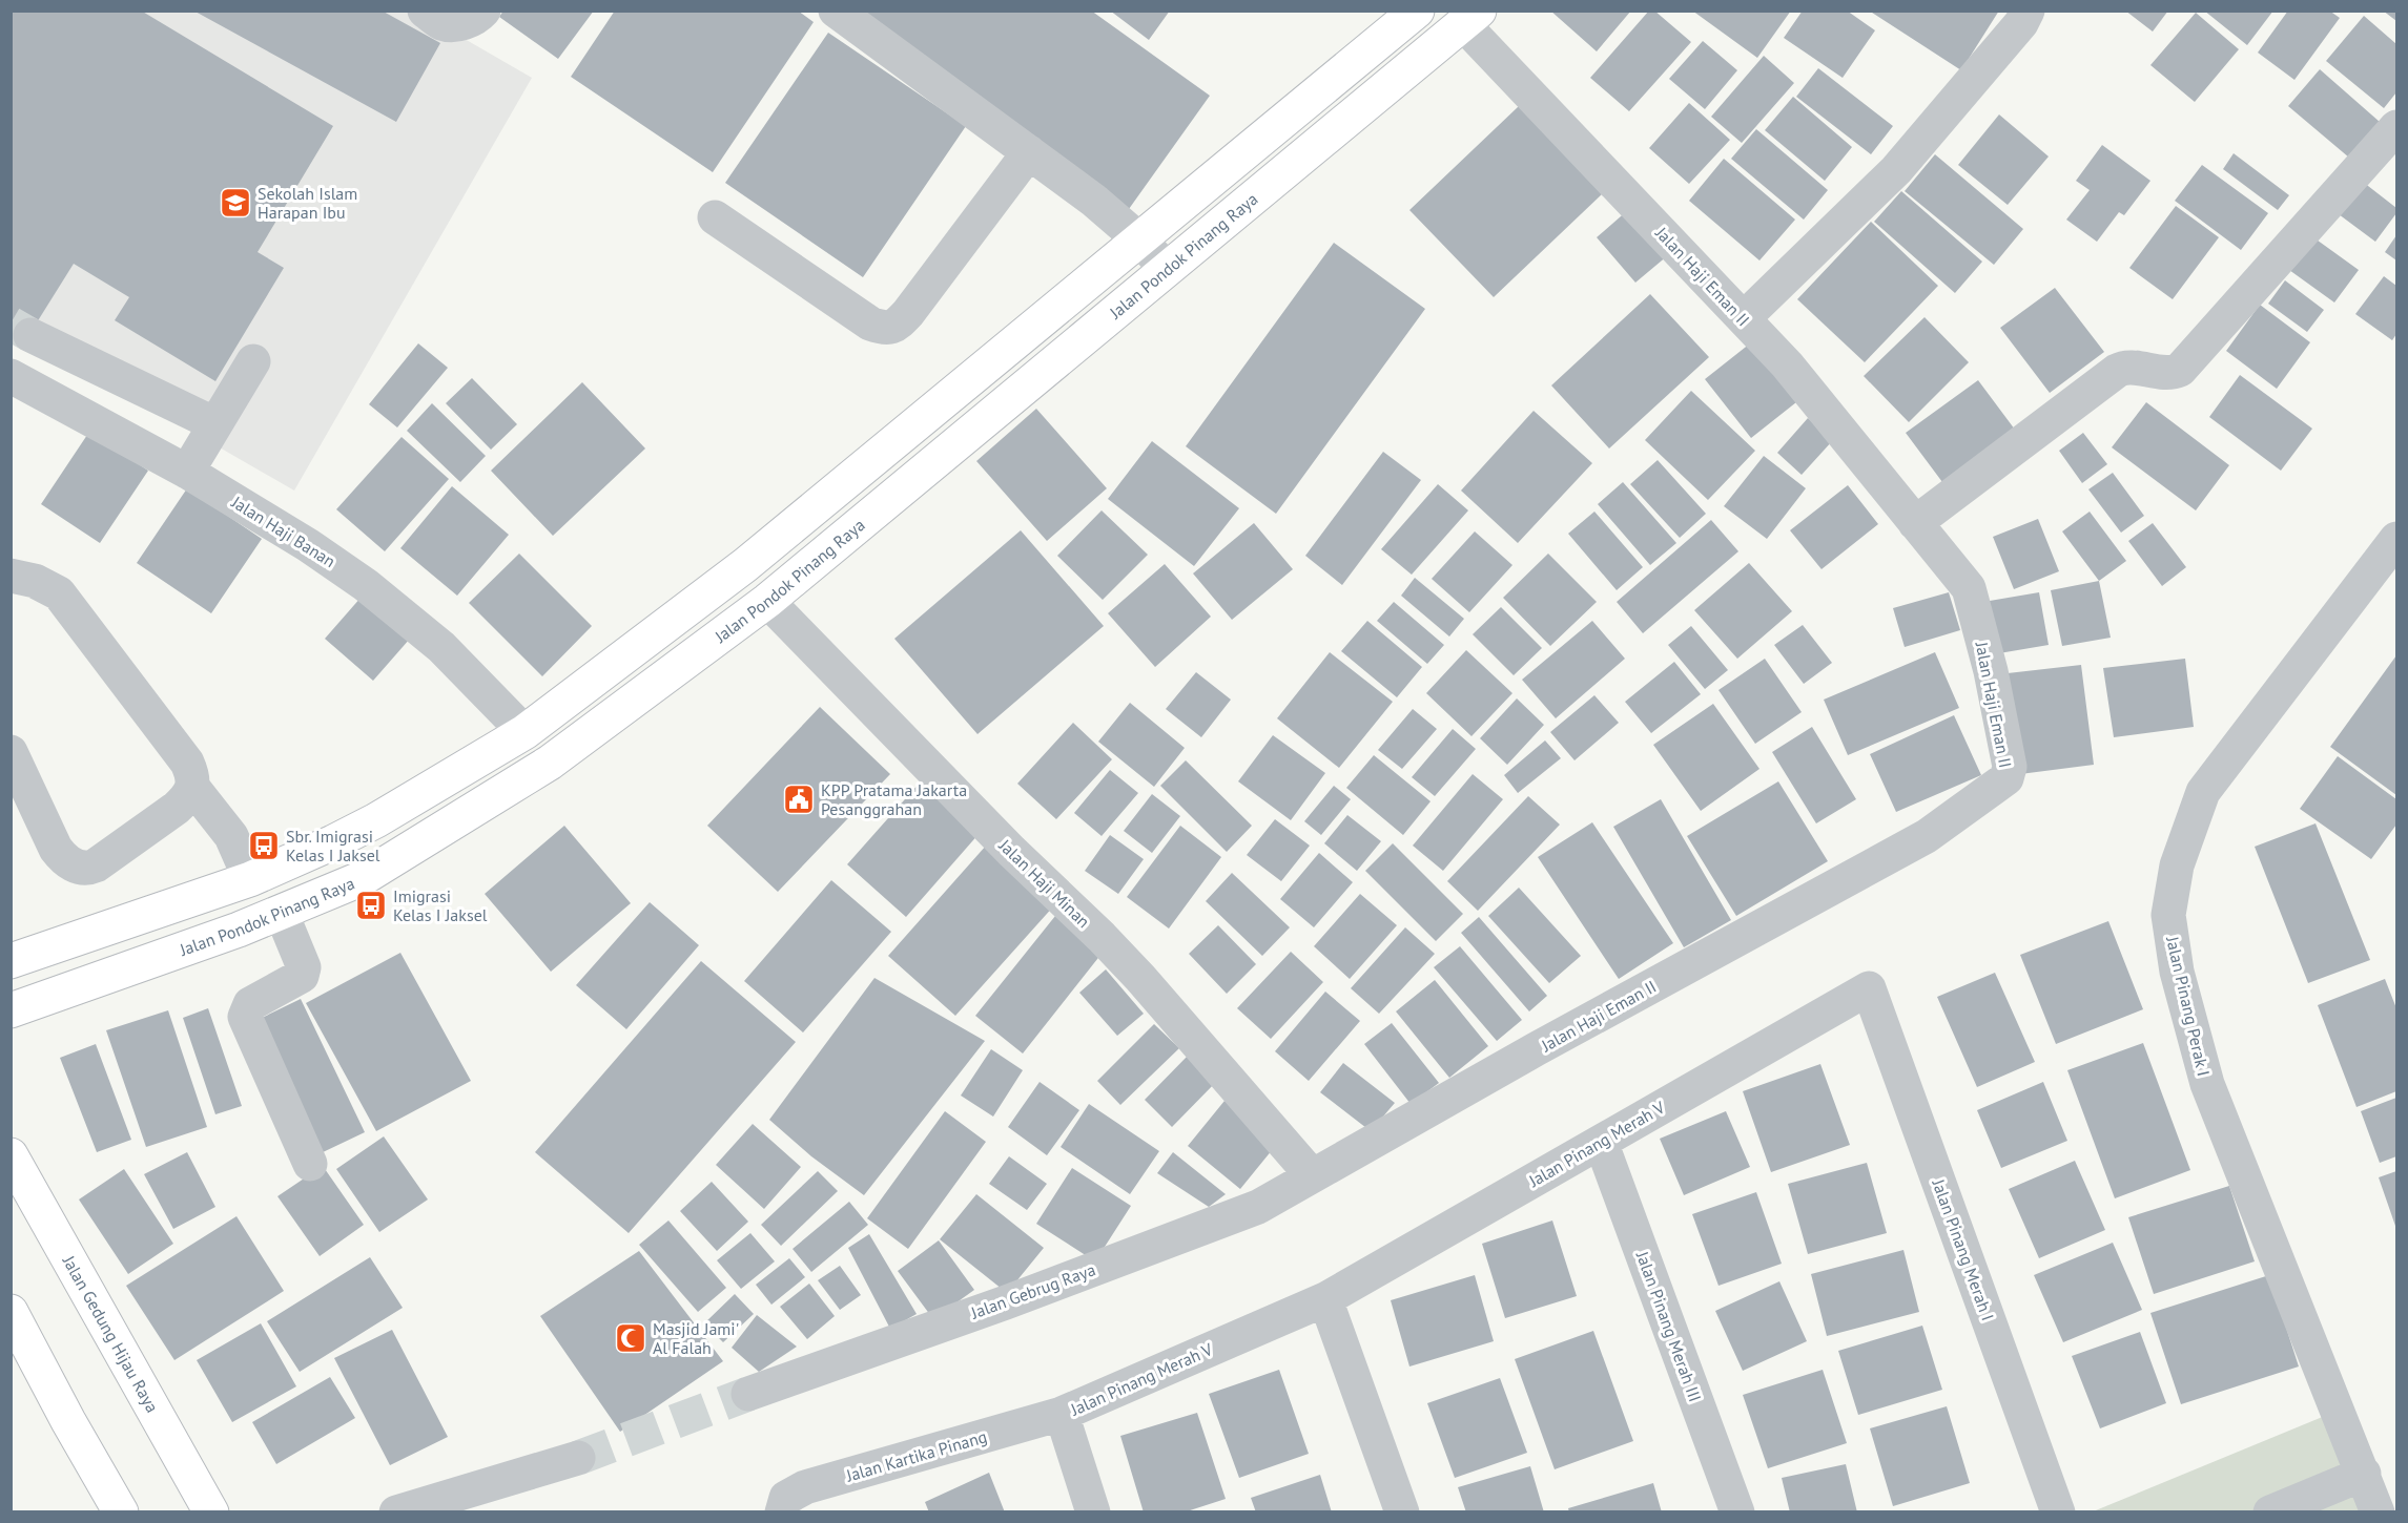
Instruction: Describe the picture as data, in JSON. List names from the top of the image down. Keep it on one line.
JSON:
{"streets":{"main road":["Jalan Pondok Pinang Raya","Jalan Gedung Hijau Raya"],"street":["Jalan Haji Eman II","Jalan Haji Banan","Jalan Haji Minan","Jalan Pinang Perak I","Jalan Pinang Merah V","Jalan Pinang Merah I","Jalan Gebrug Raya","Jalan Pinang Merah III","Jalan Kartika Pinang"]},"crossings":[["Jalan Pondok Pinang Raya","Jalan Haji Eman II"],["Jalan Pondok Pinang Raya","Jalan Haji Minan"],["Jalan Haji Eman II","Jalan Haji Minan"],["Jalan Haji Eman II","Jalan Gebrug Raya"],["Jalan Haji Minan","Jalan Gebrug Raya"],["Jalan Pinang Merah V","Jalan Pinang Merah I"],["Jalan Pinang Merah V","Jalan Pinang Merah III"],["Jalan Pinang Merah V","Jalan Kartika Pinang"]],"places":{"school or university":["Sekolah Islam Harapan Ibu"],"public building":["KPP Pratama Jakarta Pesanggrahan"],"bus stop":["Sbr. Imigrasi Kelas I Jaksel","Imigrasi Kelas I Jaksel"],"mosque":["Masjid Jami' Al Falah"]}}
